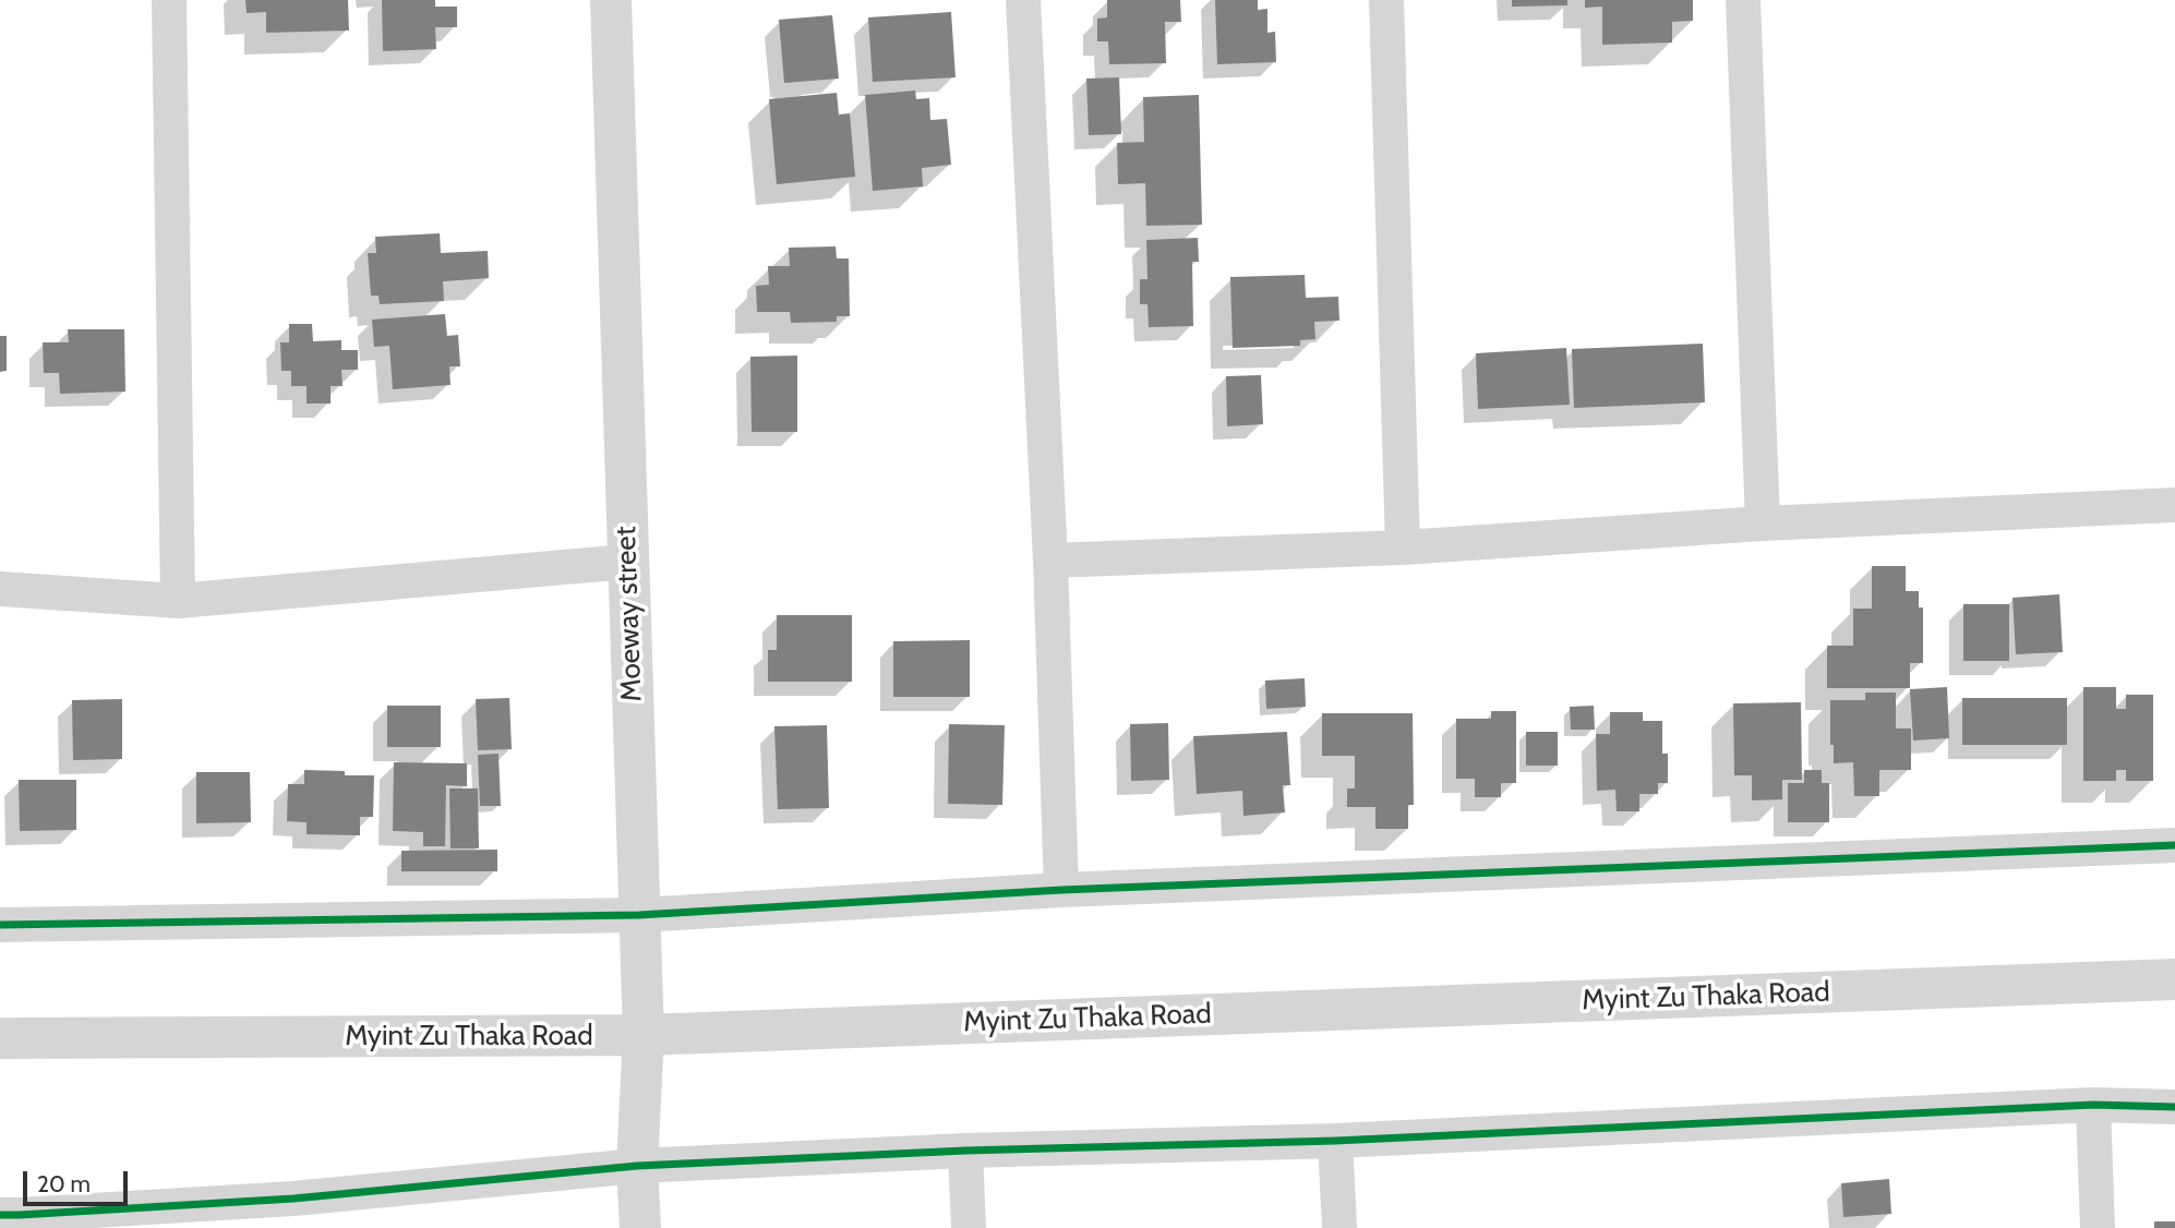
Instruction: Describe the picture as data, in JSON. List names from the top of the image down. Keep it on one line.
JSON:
{"streets":{"street":["Moeway street","Myint Zu Thaka Road"]},"crossings":[["Moeway street","Myint Zu Thaka Road"]],"scale_bar":"20 m"}
